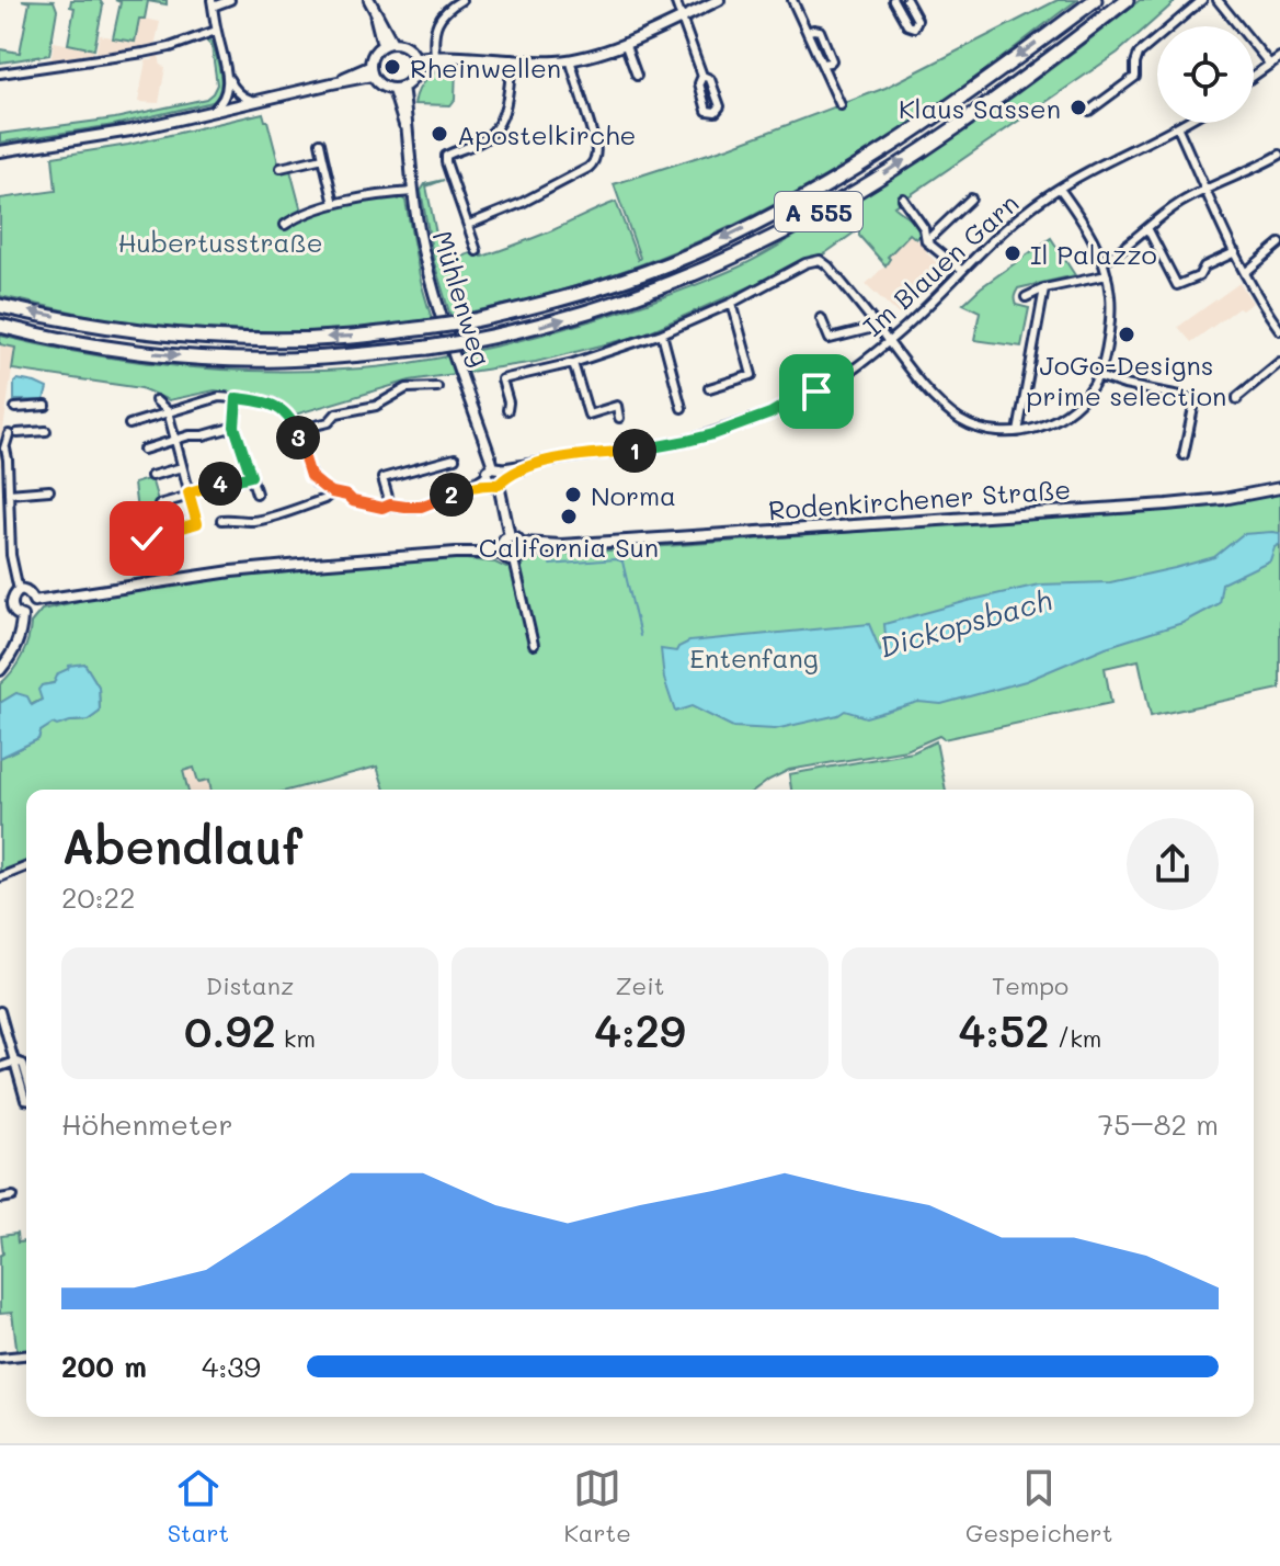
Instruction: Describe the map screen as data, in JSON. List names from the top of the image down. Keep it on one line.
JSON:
{"streets":{"highway":["A 555"],"main road":["Mühlenweg","Rodenkirchener Straße"],"street":["Im Blauen Garn"]},"crossings":[["Im Blauen Garn","Mühlenweg"],["Mühlenweg","Rodenkirchener Straße"]],"water":["Dickopsbach"],"parks":["Hubertusstraße","Entenfang"],"places":["Rheinwellen","Klaus Sassen","Apostelkirche","Il Palazzo","JoGo-Designs prime selection","Norma","California Sun"],"page":{"pins":["3","1","4","2"],"heading":["Abendlauf","20:22"],"stats":[["Distanz","0.92 km"],["Zeit","4:29"],["Tempo","4:52 /km"]],"chart":["Höhenmeter","75–82 m"],"list":[{"name":"200 m","note":"4:39"}],"tabs":["Start","Karte","Gespeichert"]}}
